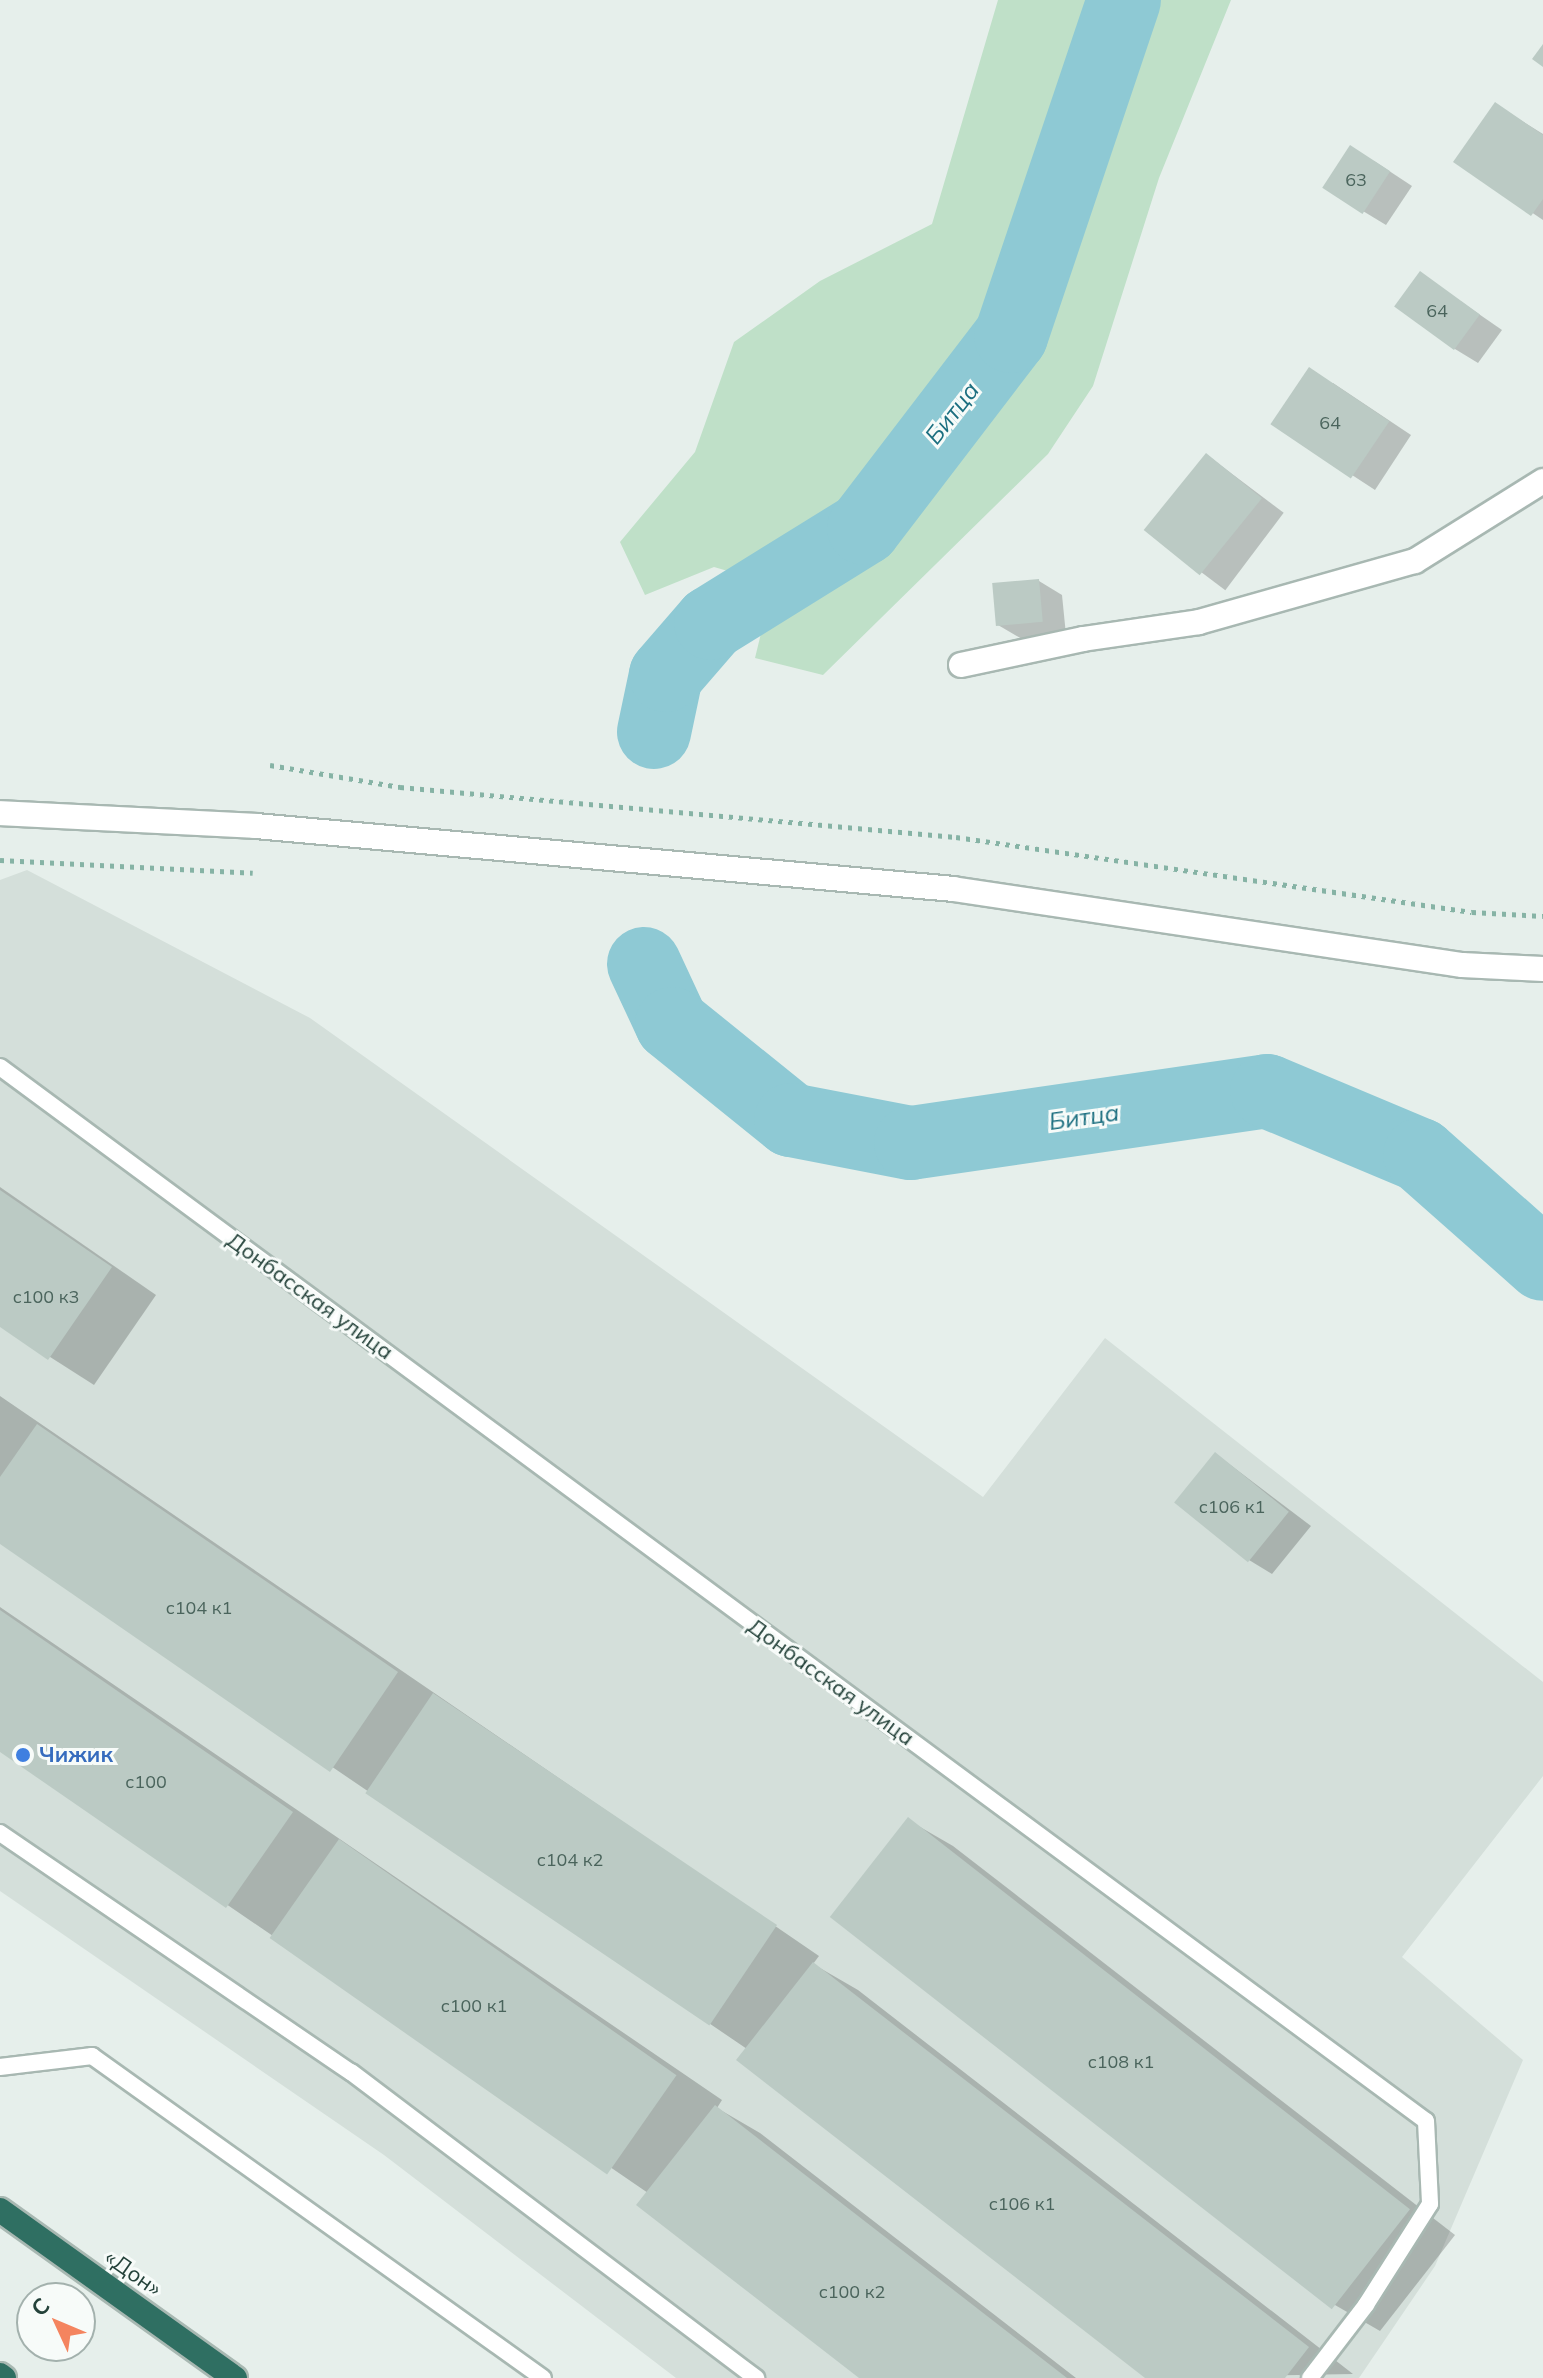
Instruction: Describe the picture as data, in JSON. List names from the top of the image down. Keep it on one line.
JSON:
{"streets":{"highway":["«Дон»"],"lane":["Донбасская улица"]},"water":["Битца"],"places":["Чижик"],"house_numbers":["63","64","64","с100 к3","с106 к1","с104 к1","с100","с104 к2","с100 к1","с108 к1","с106 к1","с100 к2"],"north":"top left"}
